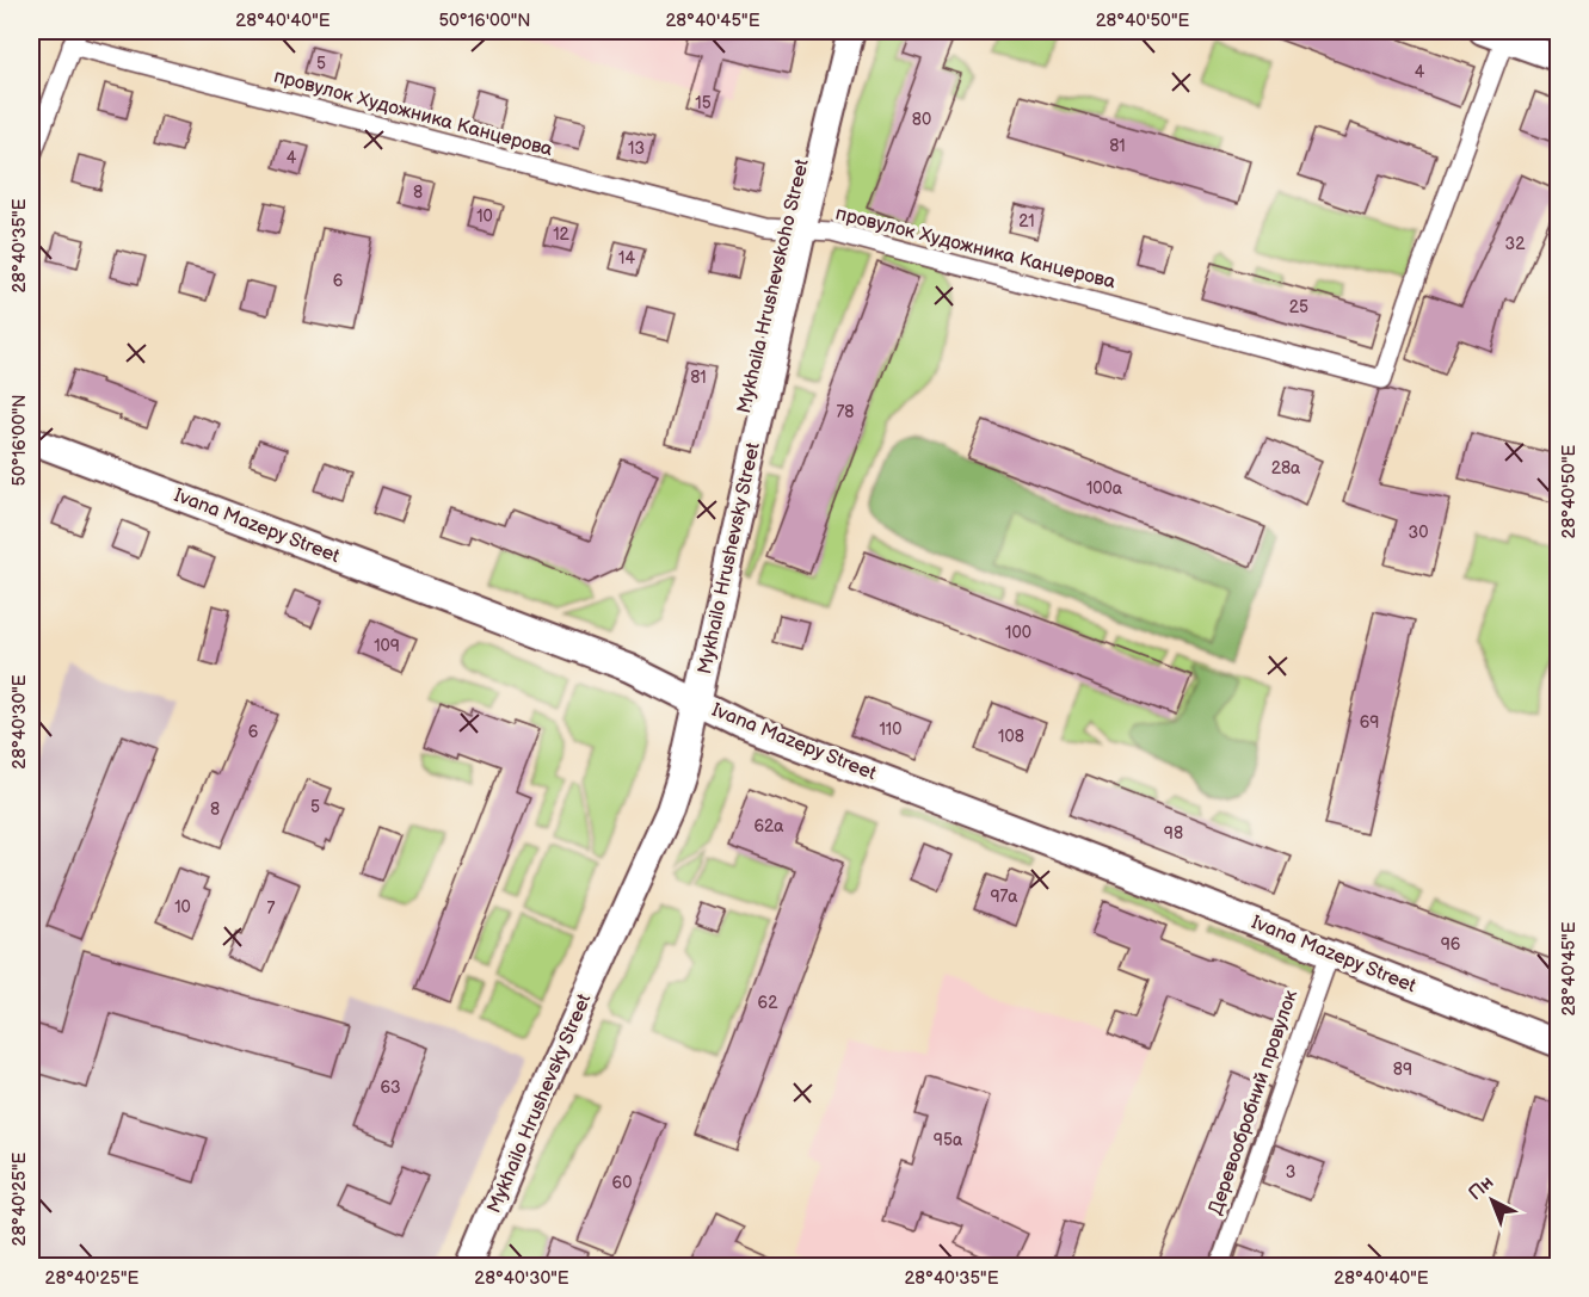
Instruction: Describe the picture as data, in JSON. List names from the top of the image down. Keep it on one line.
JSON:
{"streets":{"main road":["Mykhaila Hrushevskoho Street","Ivana Mazepy Street","Mykhailo Hrushevsky Street"],"street":["провулок Художника Канцерова","Деревообробний провулок"]},"crossings":[["провулок Художника Канцерова","Mykhaila Hrushevskoho Street"],["Mykhaila Hrushevskoho Street","Ivana Mazepy Street"],["Mykhaila Hrushevskoho Street","Mykhailo Hrushevsky Street"],["Ivana Mazepy Street","Mykhailo Hrushevsky Street"],["Ivana Mazepy Street","Деревообробний провулок"]],"house_numbers":["5","4","15","80","81","13","4","8","10","21","12","32","14","6","25","81","78","28а","100а","30","100","109","69","110","6","108","5","8","62а","98","97а","10","7","96","62","89","63","95а","3","60"],"north":"top left","coordinates":["28°40'40\"E","50°16'00\"N","28°40'45\"E","28°40'50\"E","28°40'35\"E","28°40'30\"E","28°40'25\"E"]}
